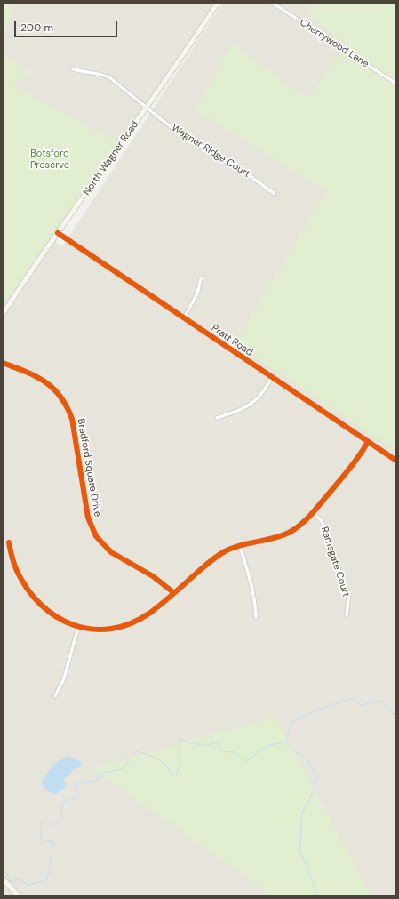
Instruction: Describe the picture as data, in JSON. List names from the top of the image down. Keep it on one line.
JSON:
{"streets":{"main road":["North Wagner Road"],"street":["Cherrywood Lane","Wagner Ridge Court","Pratt Road","Bradford Square Drive","Ramsgate Court"]},"crossings":[["Wagner Ridge Court","North Wagner Road"],["North Wagner Road","Pratt Road"]],"parks":["Botsford Preserve"],"scale_bar":"200 m"}
